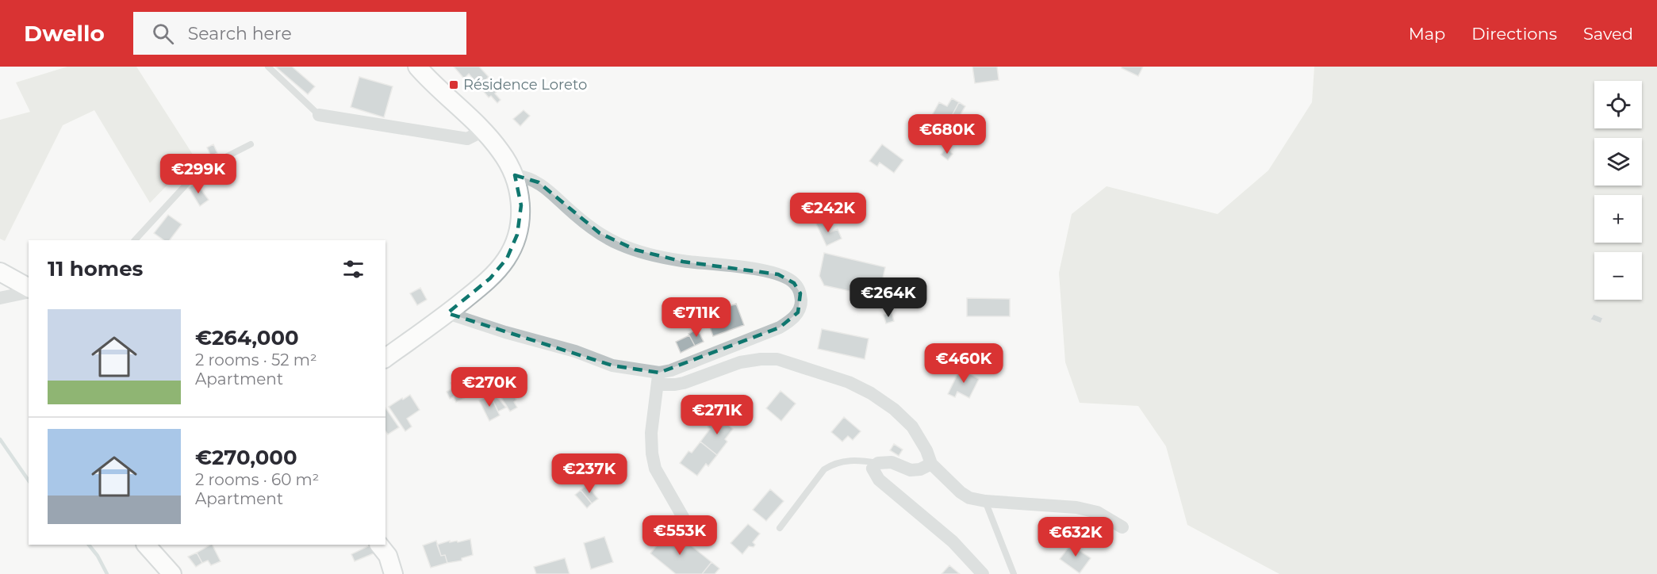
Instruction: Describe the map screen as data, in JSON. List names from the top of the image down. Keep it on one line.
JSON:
{"places":{"transit":["Résidence Loreto"]},"page":{"header":"Dwello","search":"Search here","nav":["Map","Directions","Saved"],"map_buttons":["+","−"],"price":["€680K","€299K","€242K","€264K","€711K","€460K","€270K","€271K","€237K","€553K","€632K"],"heading":"11 homes","list":[{"name":"€264,000","note":"2 rooms · 52 m² · Apartment"},{"name":"€270,000","note":"2 rooms · 60 m² · Apartment"}]}}
